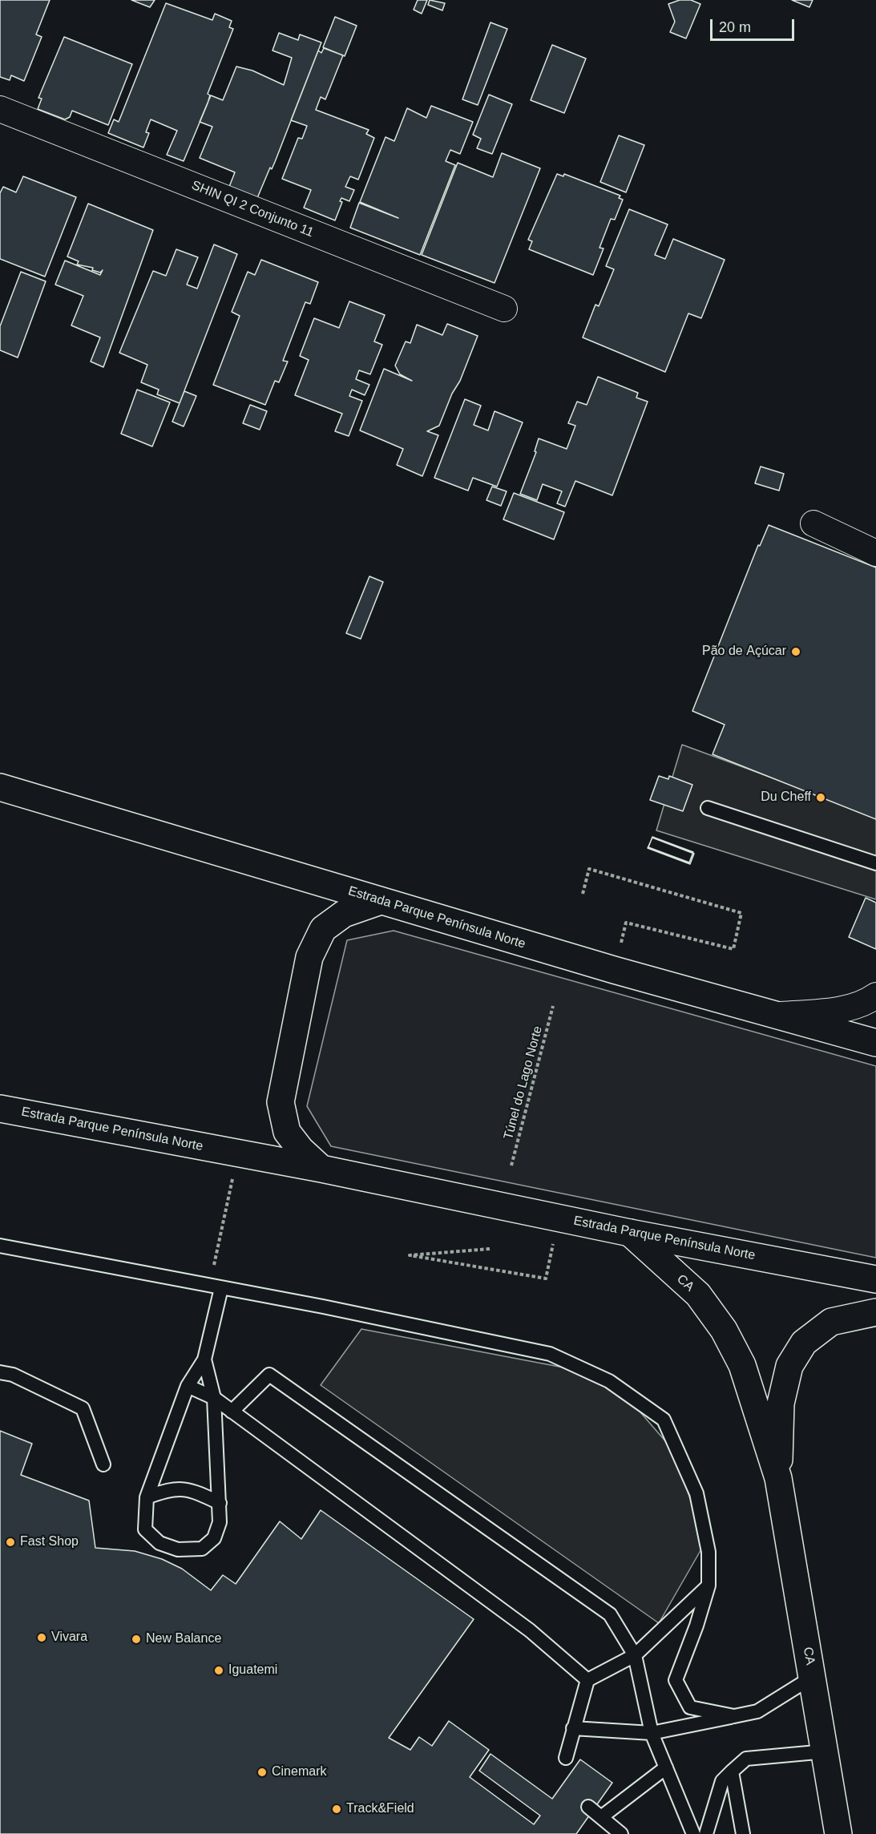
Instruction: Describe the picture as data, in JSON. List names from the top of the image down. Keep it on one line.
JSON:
{"streets":{"main road":["Estrada Parque Península Norte","CA"],"street":["SHIN QI 2 Conjunto 11"],"path":["Túnel do Lago Norte"]},"crossings":[["Estrada Parque Península Norte","CA"]],"places":["Pão de Açúcar","Du Cheff","Fast Shop","Vivara","New Balance","Iguatemi","Cinemark","Track&Field"],"scale_bar":"20 m"}
